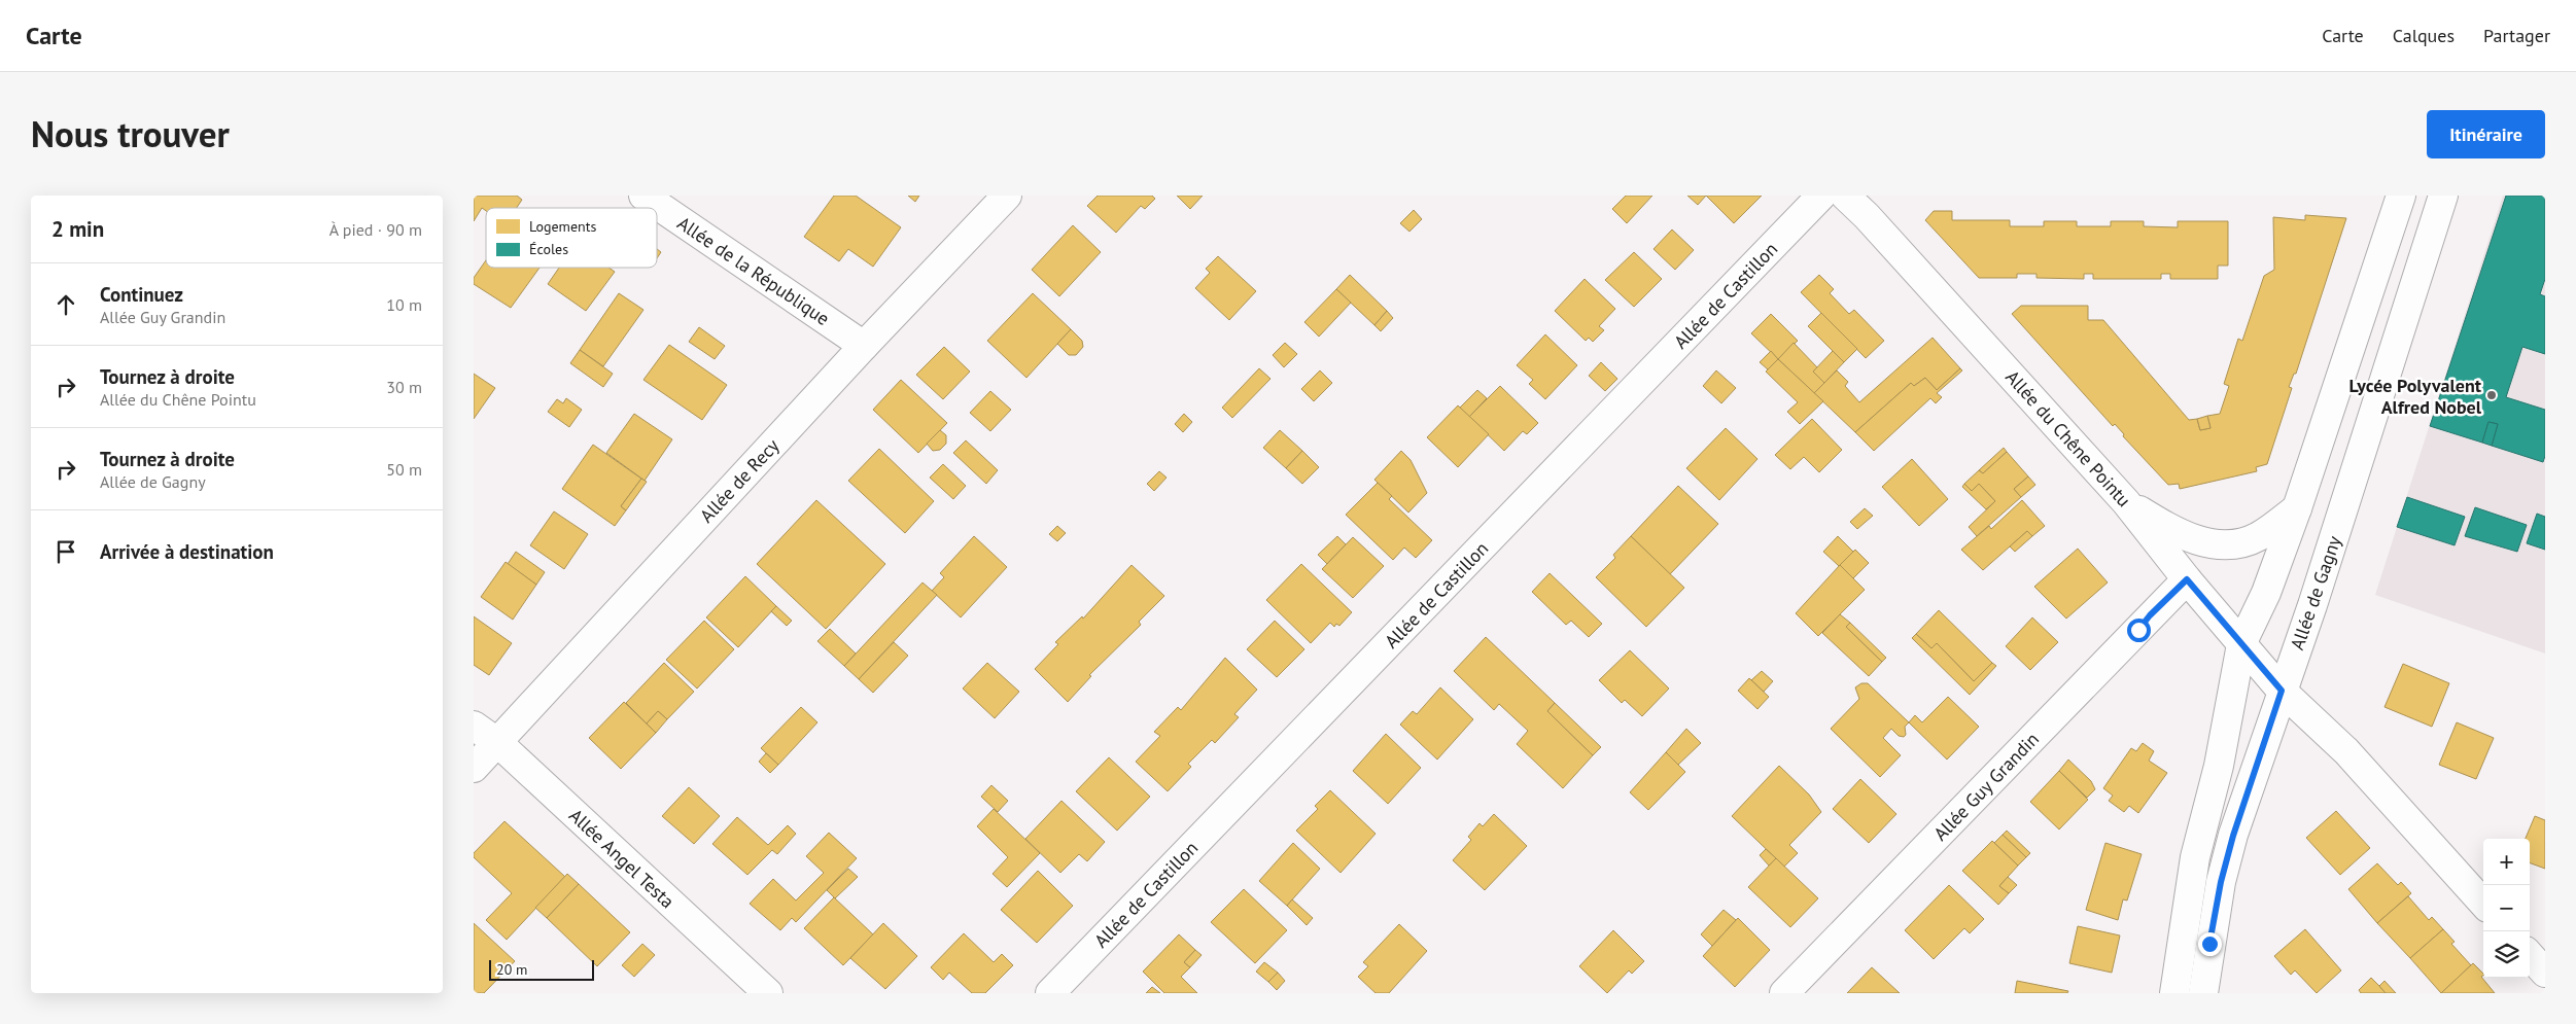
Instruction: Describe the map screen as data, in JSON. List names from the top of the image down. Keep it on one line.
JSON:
{"streets":{"street":["Allée de la République","Allée de Castillon","Allée du Chêne Pointu","Allée de Recy","Allée de Gagny","Allée Guy Grandin","Allée Angel Testa"]},"crossings":[["Allée de la République","Allée de Recy"],["Allée du Chêne Pointu","Allée de Gagny"],["Allée du Chêne Pointu","Allée Guy Grandin"],["Allée de Recy","Allée Angel Testa"]],"places":["Lycée Polyvalent Alfred Nobel"],"legend":["Logements","Écoles"],"scale_bar":"20 m","page":{"header":"Carte","nav":["Carte","Calques","Partager"],"title":"Nous trouver","buttons":"Itinéraire","heading":["2 min","À pied · 90 m"],"list":[["Continuez","Allée Guy Grandin","10 m"],["Tournez à droite","Allée du Chêne Pointu","30 m"],["Tournez à droite","Allée de Gagny","50 m"],"Arrivée à destination"],"map_buttons":["+","−"],"scale":"20 m"}}
